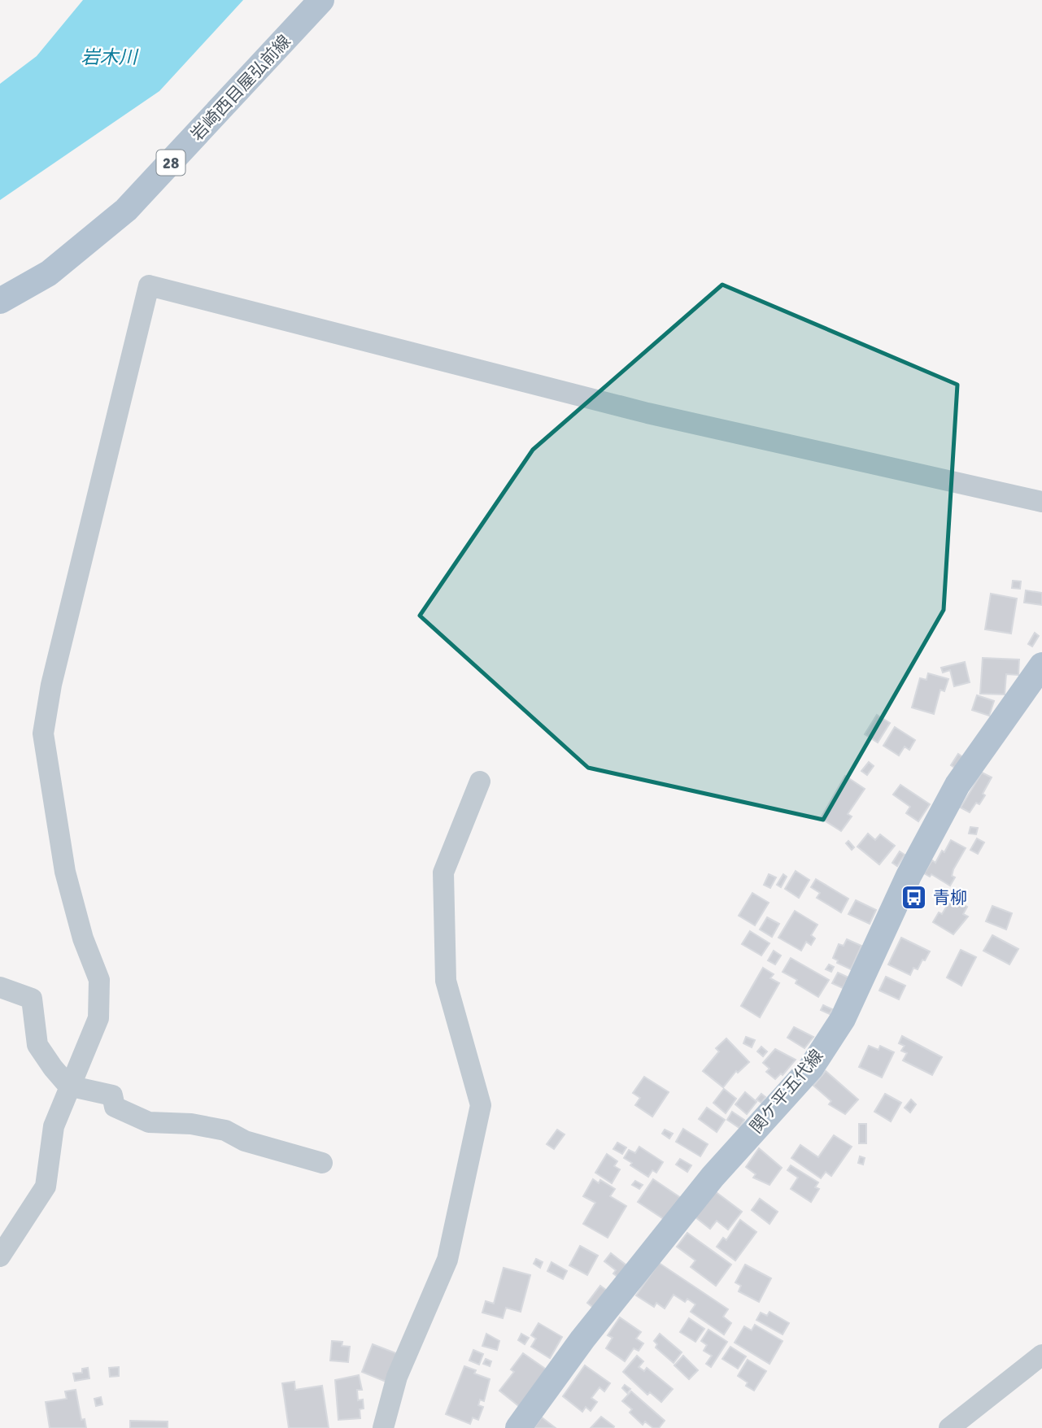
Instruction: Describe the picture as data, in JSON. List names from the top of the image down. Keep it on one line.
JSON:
{"streets":{"main road":["岩崎西目屋弘前線","28","関ケ平五代線"]},"water":["岩木川"],"places":{"bus stop":["青柳"]}}
